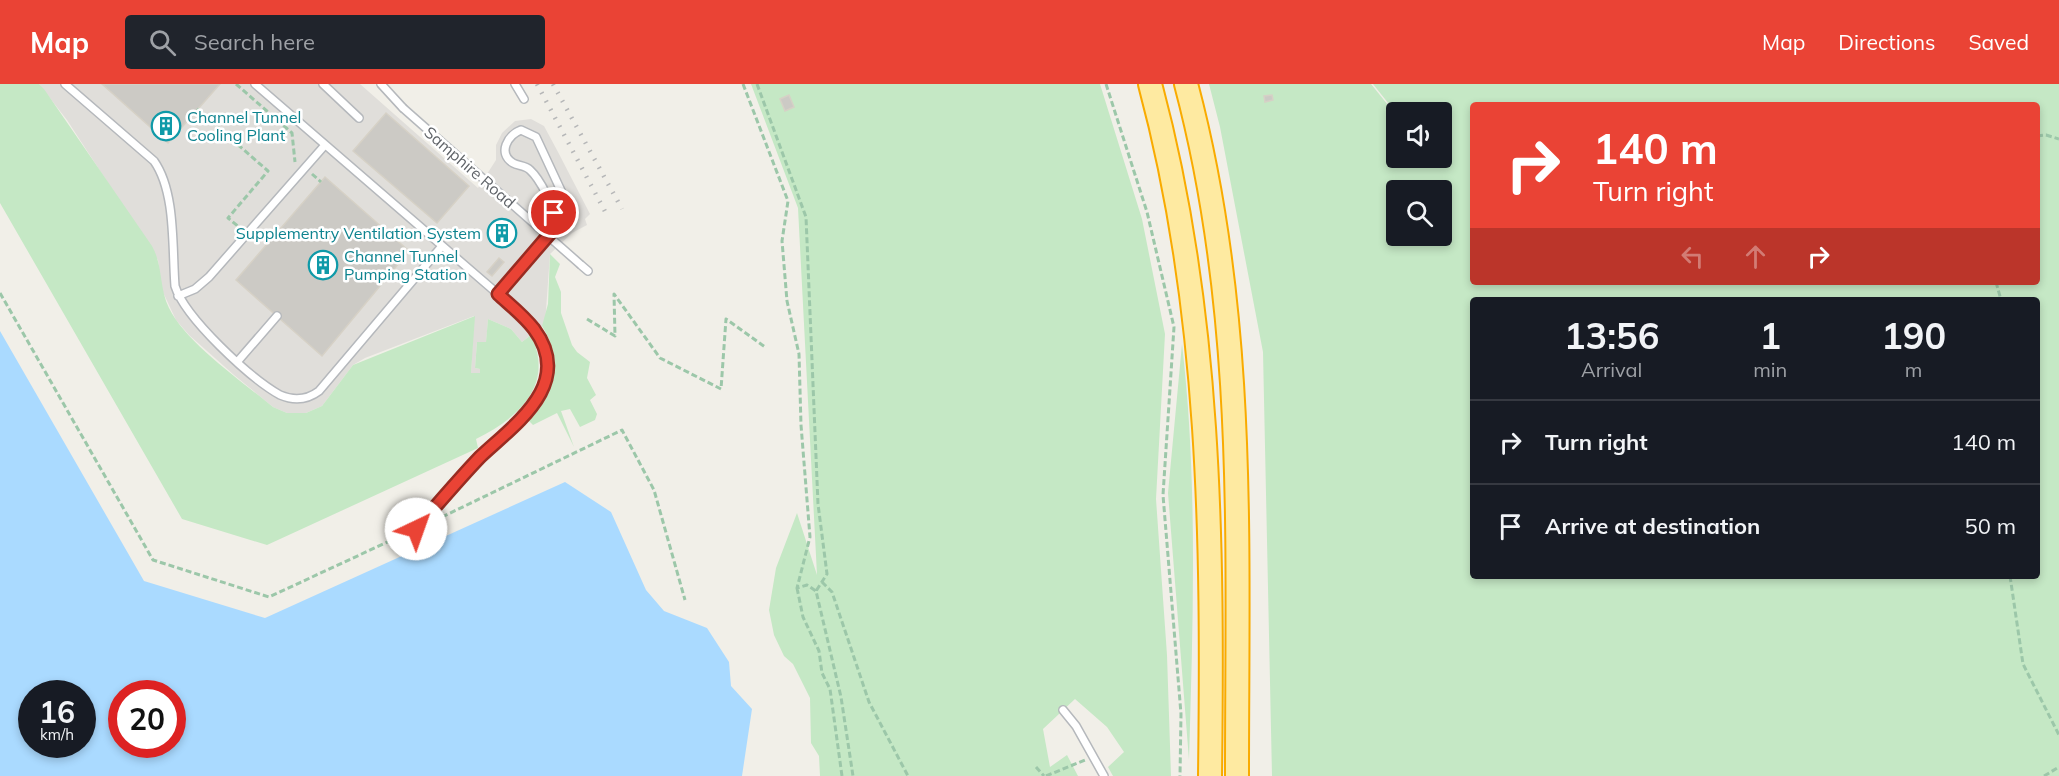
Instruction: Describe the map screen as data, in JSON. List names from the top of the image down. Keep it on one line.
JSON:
{"streets":{"lane":["Samphire Road"]},"places":{"building":["Channel Tunnel Cooling Plant","Supplementry Ventilation System","Channel Tunnel Pumping Station"]},"page":{"header":"Map","search":"Search here","nav":["Map","Directions","Saved"],"turn":["140 m","Turn right"],"eta":["13:56","Arrival","1","min","190","m"],"list":[{"name":"Turn right","value":"140 m"},{"name":"Arrive at destination","value":"50 m"}],"speed":"16 km/h","limit":"20"}}
